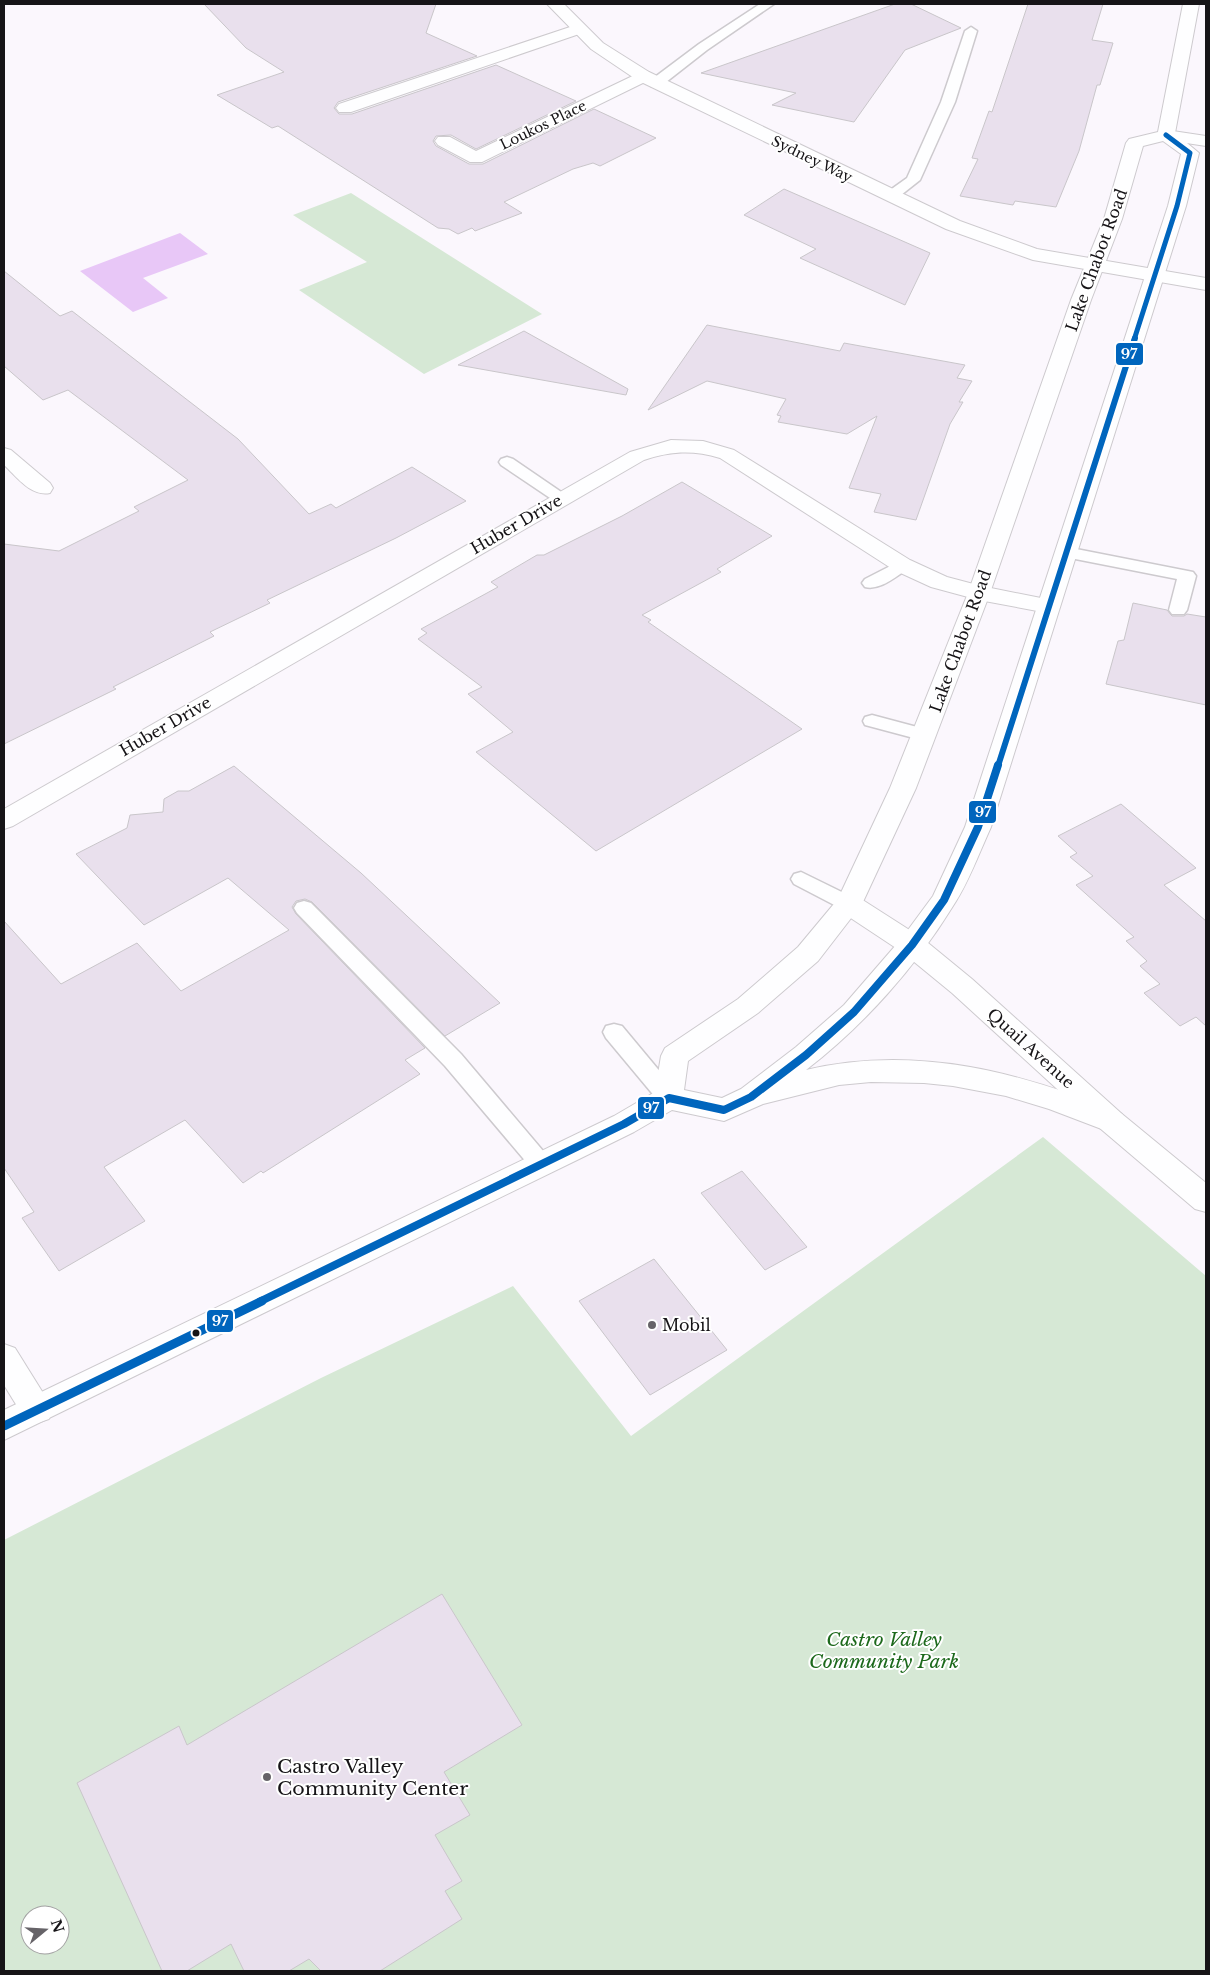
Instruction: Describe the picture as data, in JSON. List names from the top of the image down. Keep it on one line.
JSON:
{"streets":{"main road":["Loukos Place","Sydney Way","Lake Chabot Road","Huber Drive","Quail Avenue"]},"crossings":[["Loukos Place","Sydney Way"],["Sydney Way","Lake Chabot Road"],["Lake Chabot Road","Huber Drive"],["Lake Chabot Road","Quail Avenue"]],"parks":["Castro Valley Community Park"],"places":["Mobil","Castro Valley Community Center"],"lines":["transit line 97"],"north":"right"}
